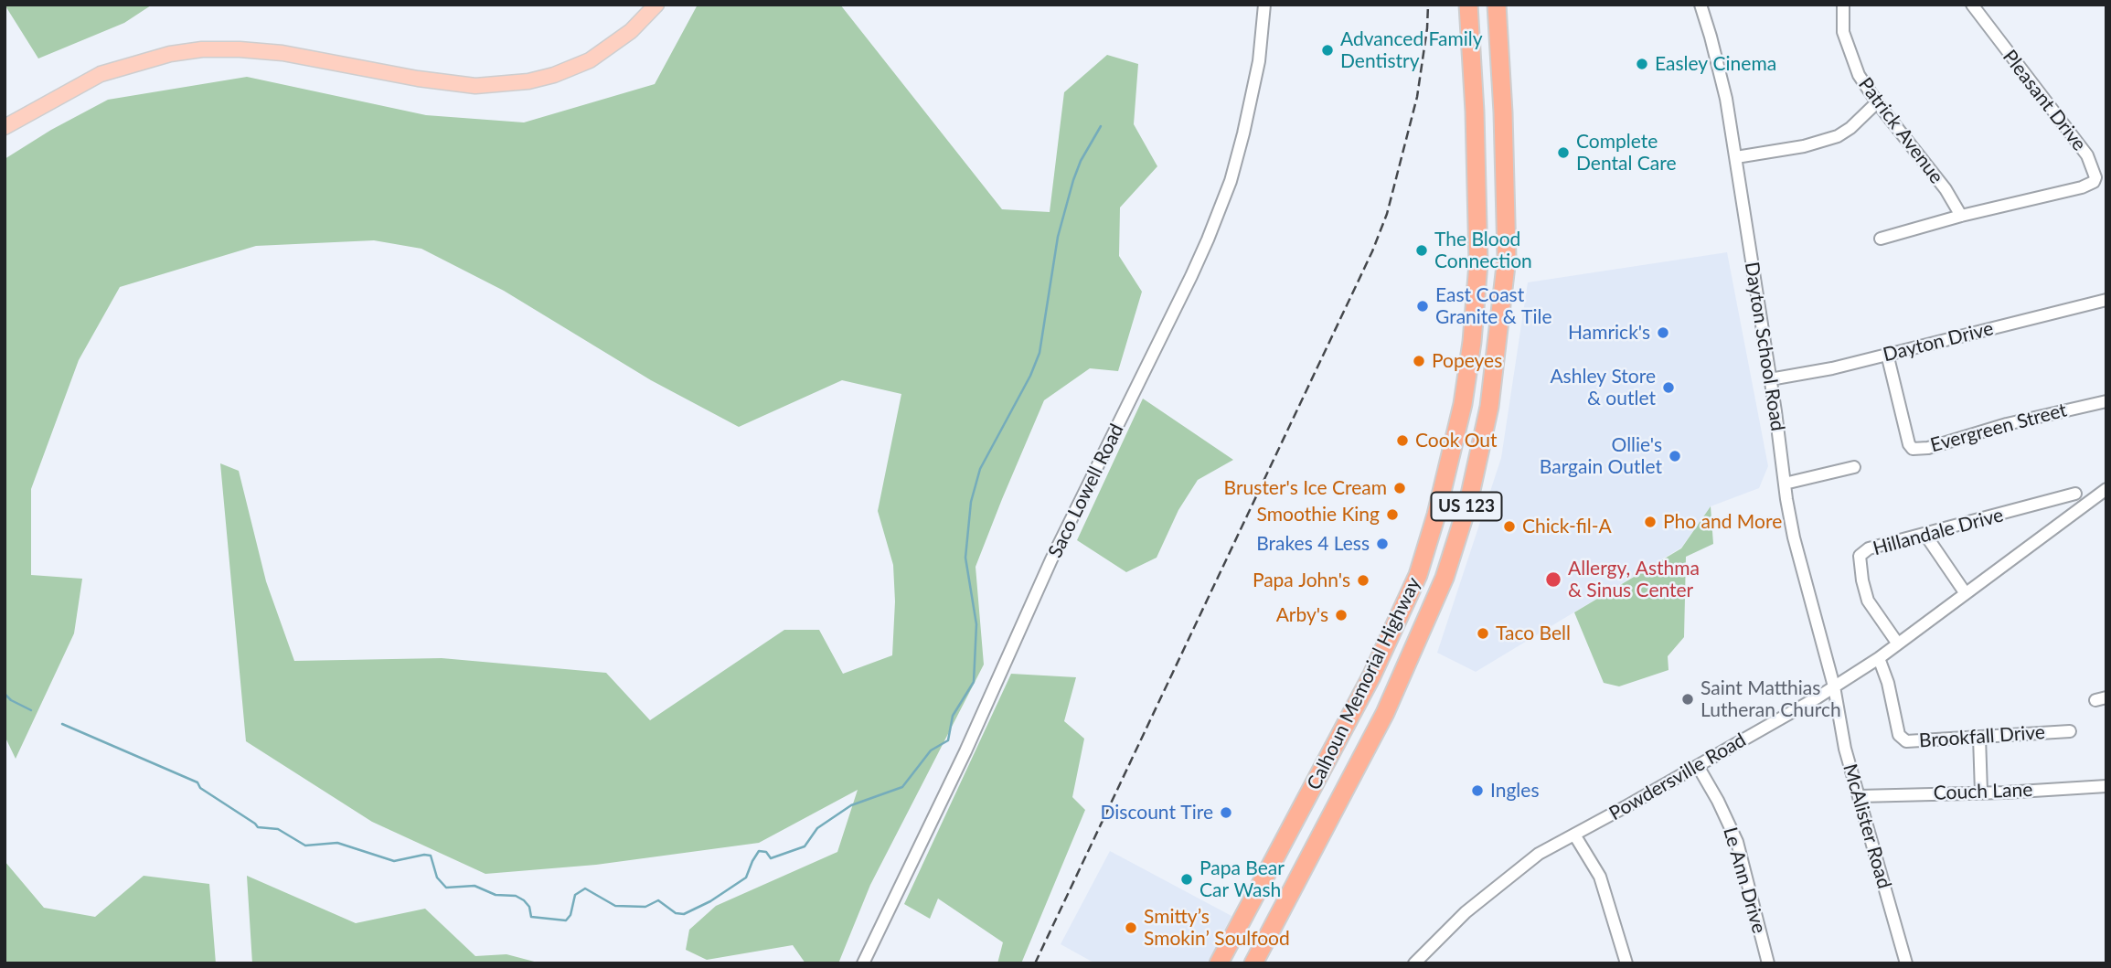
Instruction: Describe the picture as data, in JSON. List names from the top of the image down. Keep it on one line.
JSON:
{"streets":{"highway":["US 123","Calhoun Memorial Highway"],"street":["Pleasant Drive","Patrick Avenue","Dayton Drive","Dayton School Road","Evergreen Street","Saco Lowell Road","Hillandale Drive","Brookfall Drive","Powdersville Road","Couch Lane","McAlister Road","Le Ann Drive"]},"crossings":[["Pleasant Drive","Patrick Avenue"],["Dayton Drive","Dayton School Road"],["Dayton Drive","Evergreen Street"],["Dayton School Road","Powdersville Road"],["Dayton School Road","McAlister Road"],["Hillandale Drive","Powdersville Road"],["Brookfall Drive","Powdersville Road"],["Powdersville Road","McAlister Road"],["Powdersville Road","Le Ann Drive"],["Couch Lane","McAlister Road"]],"places":["Advanced Family Dentistry","Easley Cinema","Complete Dental Care","The Blood Connection","East Coast Granite & Tile","Hamrick's","Popeyes","Ashley Store & outlet","Cook Out","Ollie's Bargain Outlet","Bruster's Ice Cream","Smoothie King","Pho and More","Chick-fil-A","Brakes 4 Less","Allergy, Asthma & Sinus Center","Papa John's","Arby's","Taco Bell","Saint Matthias Lutheran Church","Ingles","Discount Tire","Papa Bear Car Wash","Smitty’s Smokin’ Soulfood"]}
